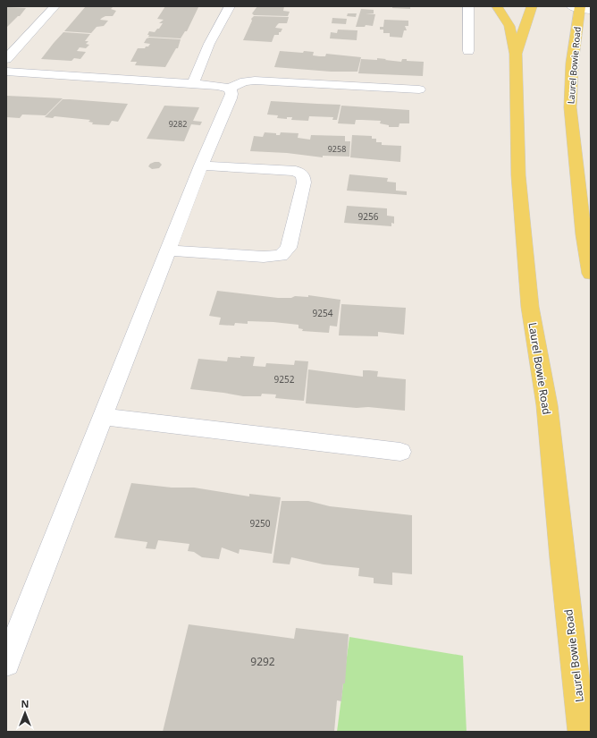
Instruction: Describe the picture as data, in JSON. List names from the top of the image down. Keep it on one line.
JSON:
{"streets":{"main road":["Laurel Bowie Road"]},"house_numbers":["9282","9258","9256","9254","9252","9250","9292"],"north":"top"}
